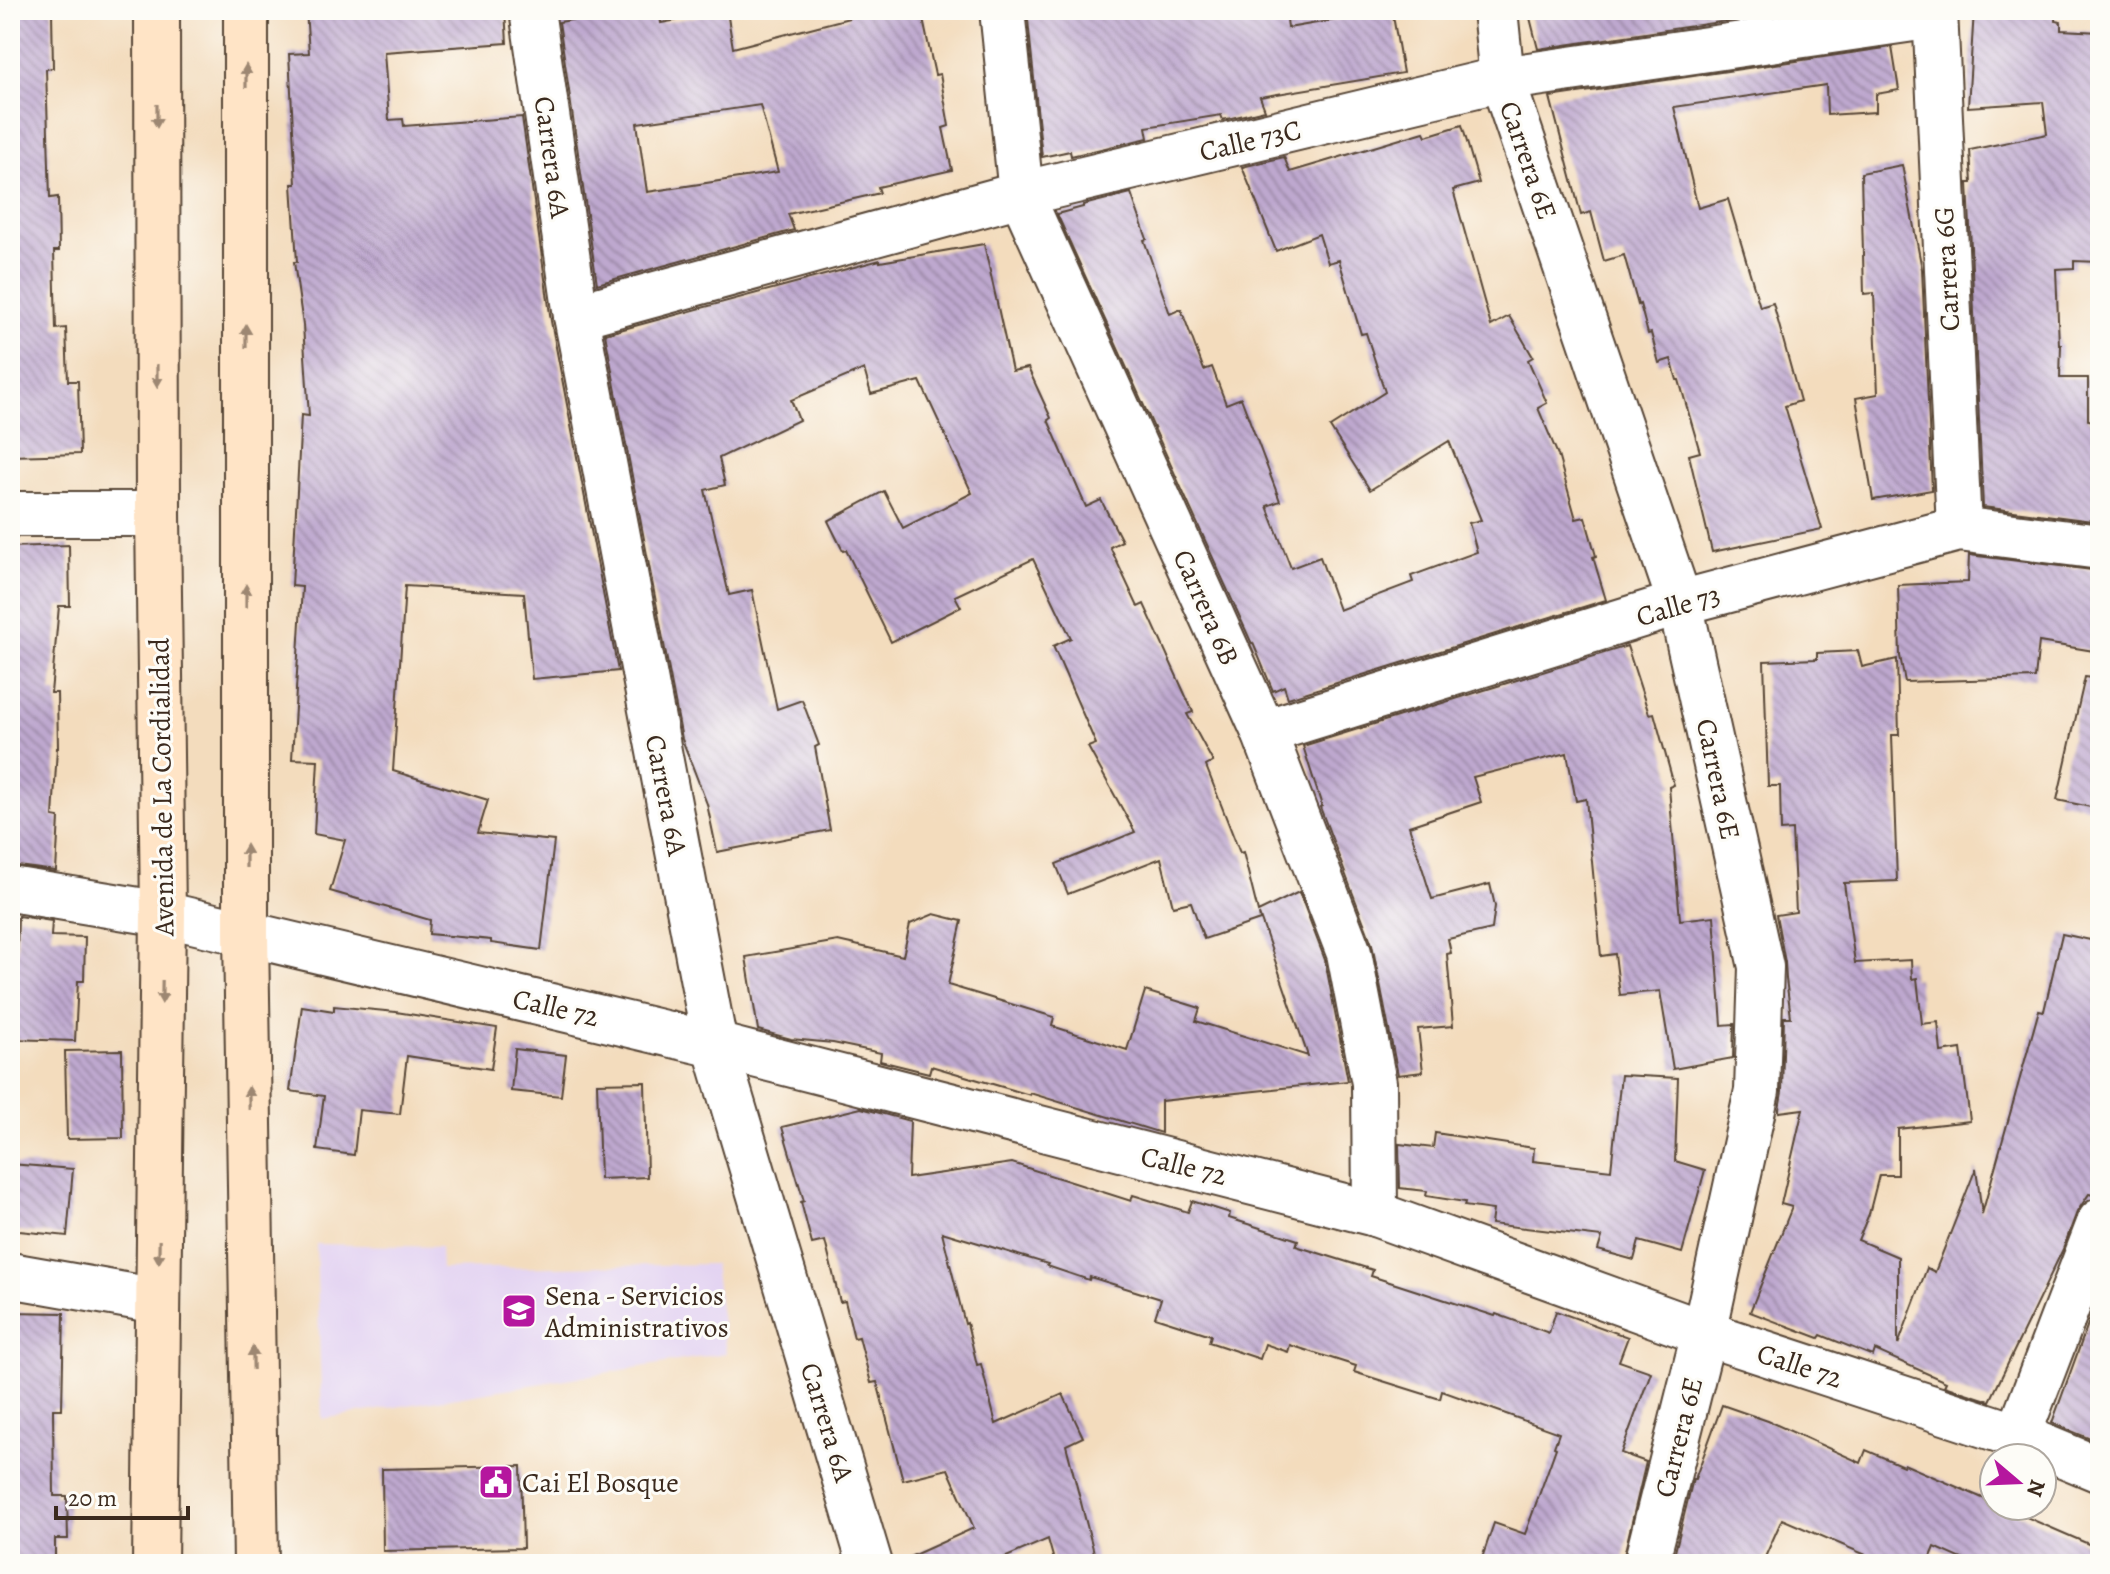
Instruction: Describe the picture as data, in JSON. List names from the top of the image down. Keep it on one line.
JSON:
{"streets":{"main road":["Avenida de La Cordialidad"],"street":["Calle 73C","Carrera 6A","Carrera 6E","Carrera 6G","Calle 73","Carrera 6B","Calle 72"]},"crossings":[["Calle 73C","Carrera 6A"],["Calle 73C","Carrera 6E"],["Calle 73C","Carrera 6G"],["Calle 73C","Carrera 6B"],["Carrera 6A","Calle 72"],["Carrera 6E","Calle 73"],["Carrera 6E","Calle 72"],["Carrera 6G","Calle 73"],["Calle 73","Carrera 6B"],["Carrera 6B","Calle 72"],["Avenida de La Cordialidad","Calle 72"]],"places":{"school or university":["Sena - Servicios Administrativos"],"public building":["Cai El Bosque"]},"scale_bar":"20 m","north":"right"}
